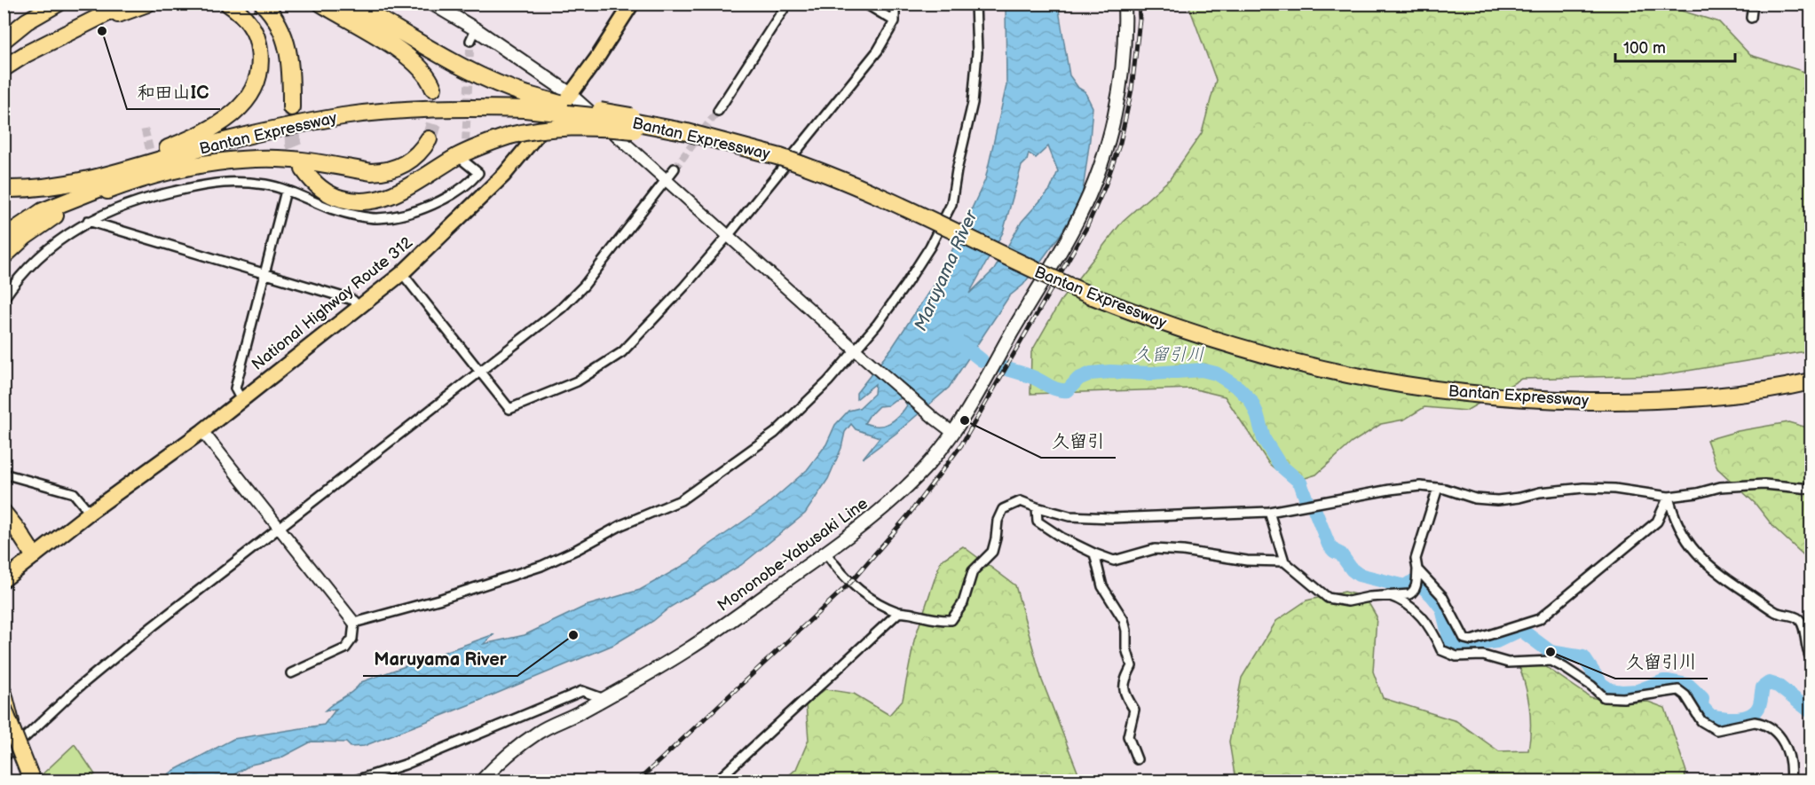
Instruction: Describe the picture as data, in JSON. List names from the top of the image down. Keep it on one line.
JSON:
{"streets":{"highway":["Bantan Expressway","National Highway Route 312"],"main road":["Mononobe-Yabusaki Line"]},"water":["Maruyama River","久留引川"],"places":["和田山IC","久留引","Maruyama River","久留引川"],"scale_bar":"100 m"}
